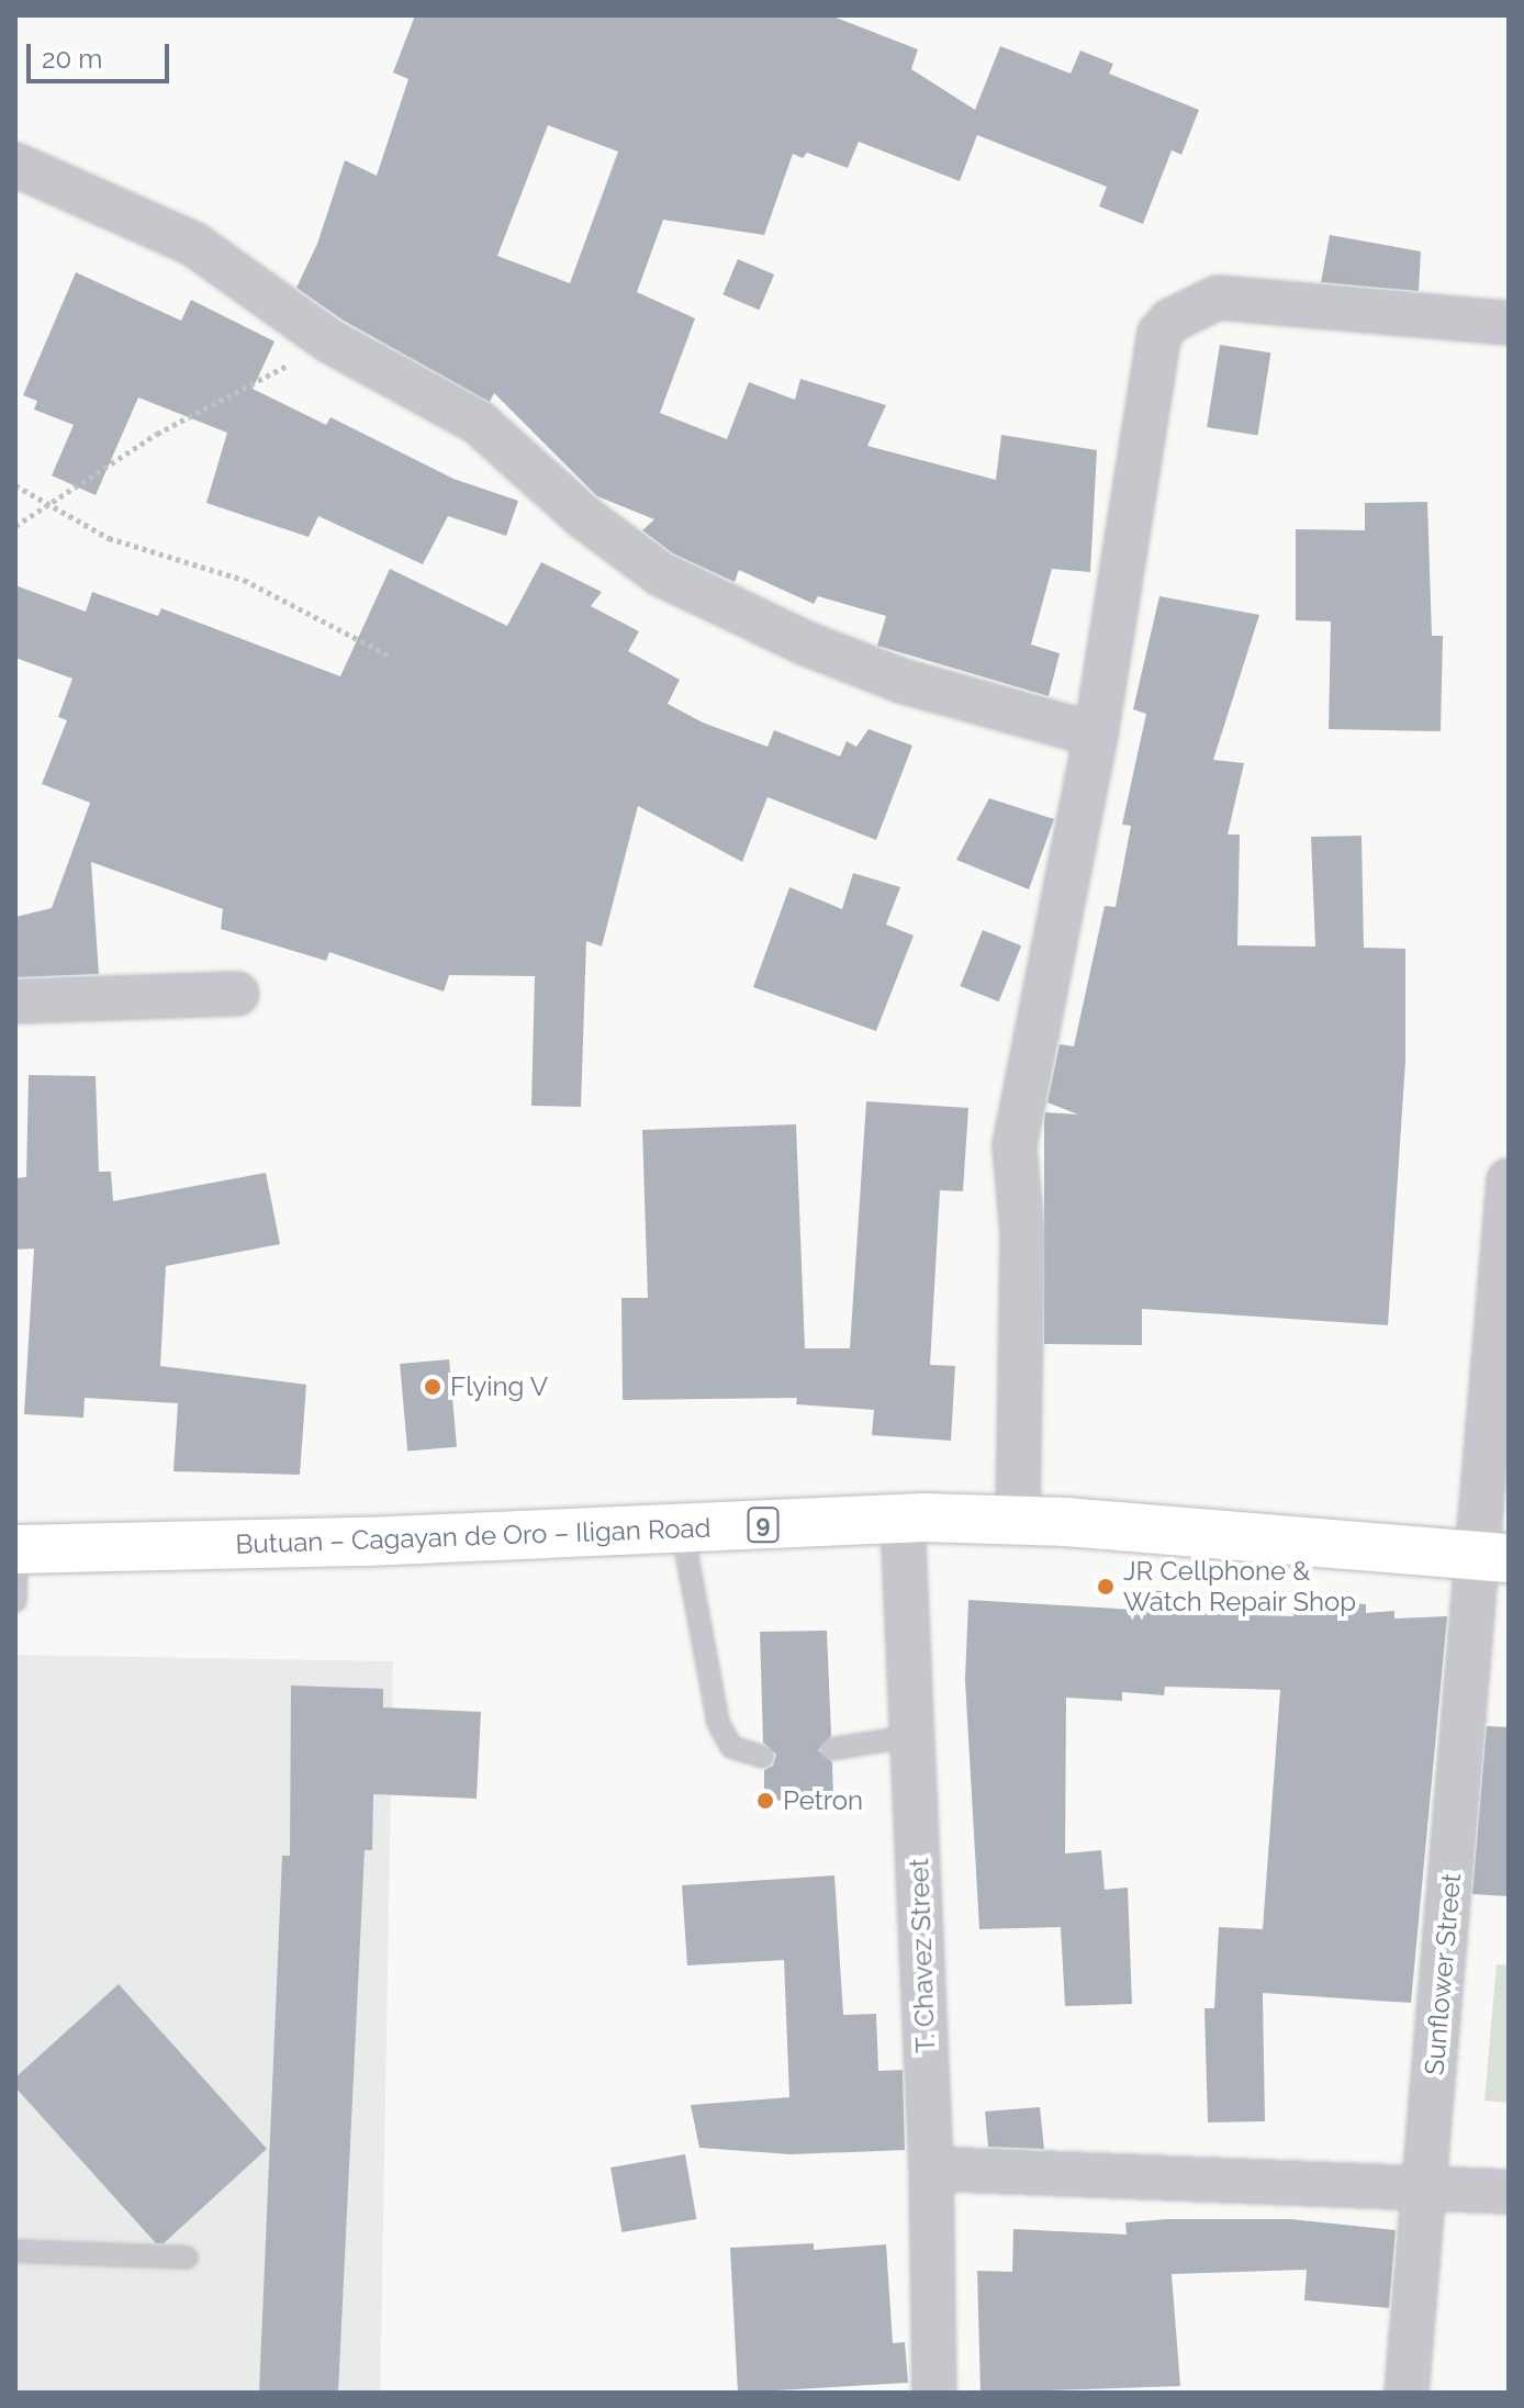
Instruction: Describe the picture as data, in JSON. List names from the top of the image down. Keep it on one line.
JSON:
{"streets":{"highway":["9","Butuan – Cagayan de Oro – Iligan Road"],"street":["T. Chavez Street","Sunflower Street"]},"crossings":[["Butuan – Cagayan de Oro – Iligan Road","T. Chavez Street"],["Butuan – Cagayan de Oro – Iligan Road","Sunflower Street"]],"places":["Flying V","JR Cellphone & Watch Repair Shop","Petron"],"scale_bar":"20 m"}
